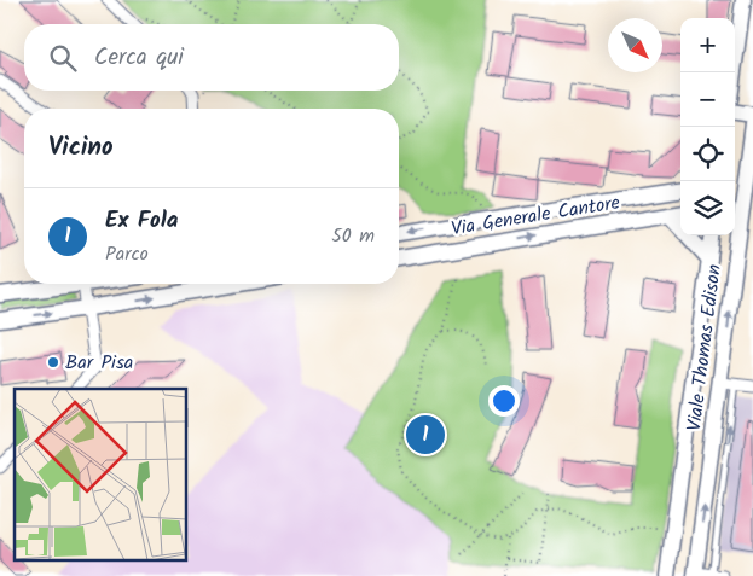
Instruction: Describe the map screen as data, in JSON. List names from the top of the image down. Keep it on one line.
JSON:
{"streets":{"street":["Via Generale Cantore","Viale Thomas Edison"]},"places":["Bar Pisa"],"north":"bottom right","page":{"map_buttons":["+","−"],"search":"Cerca qui","heading":"Vicino","list":[{"mark":"1","name":"Ex Fola","note":"Parco","value":"50 m"}],"pins":"1"}}
